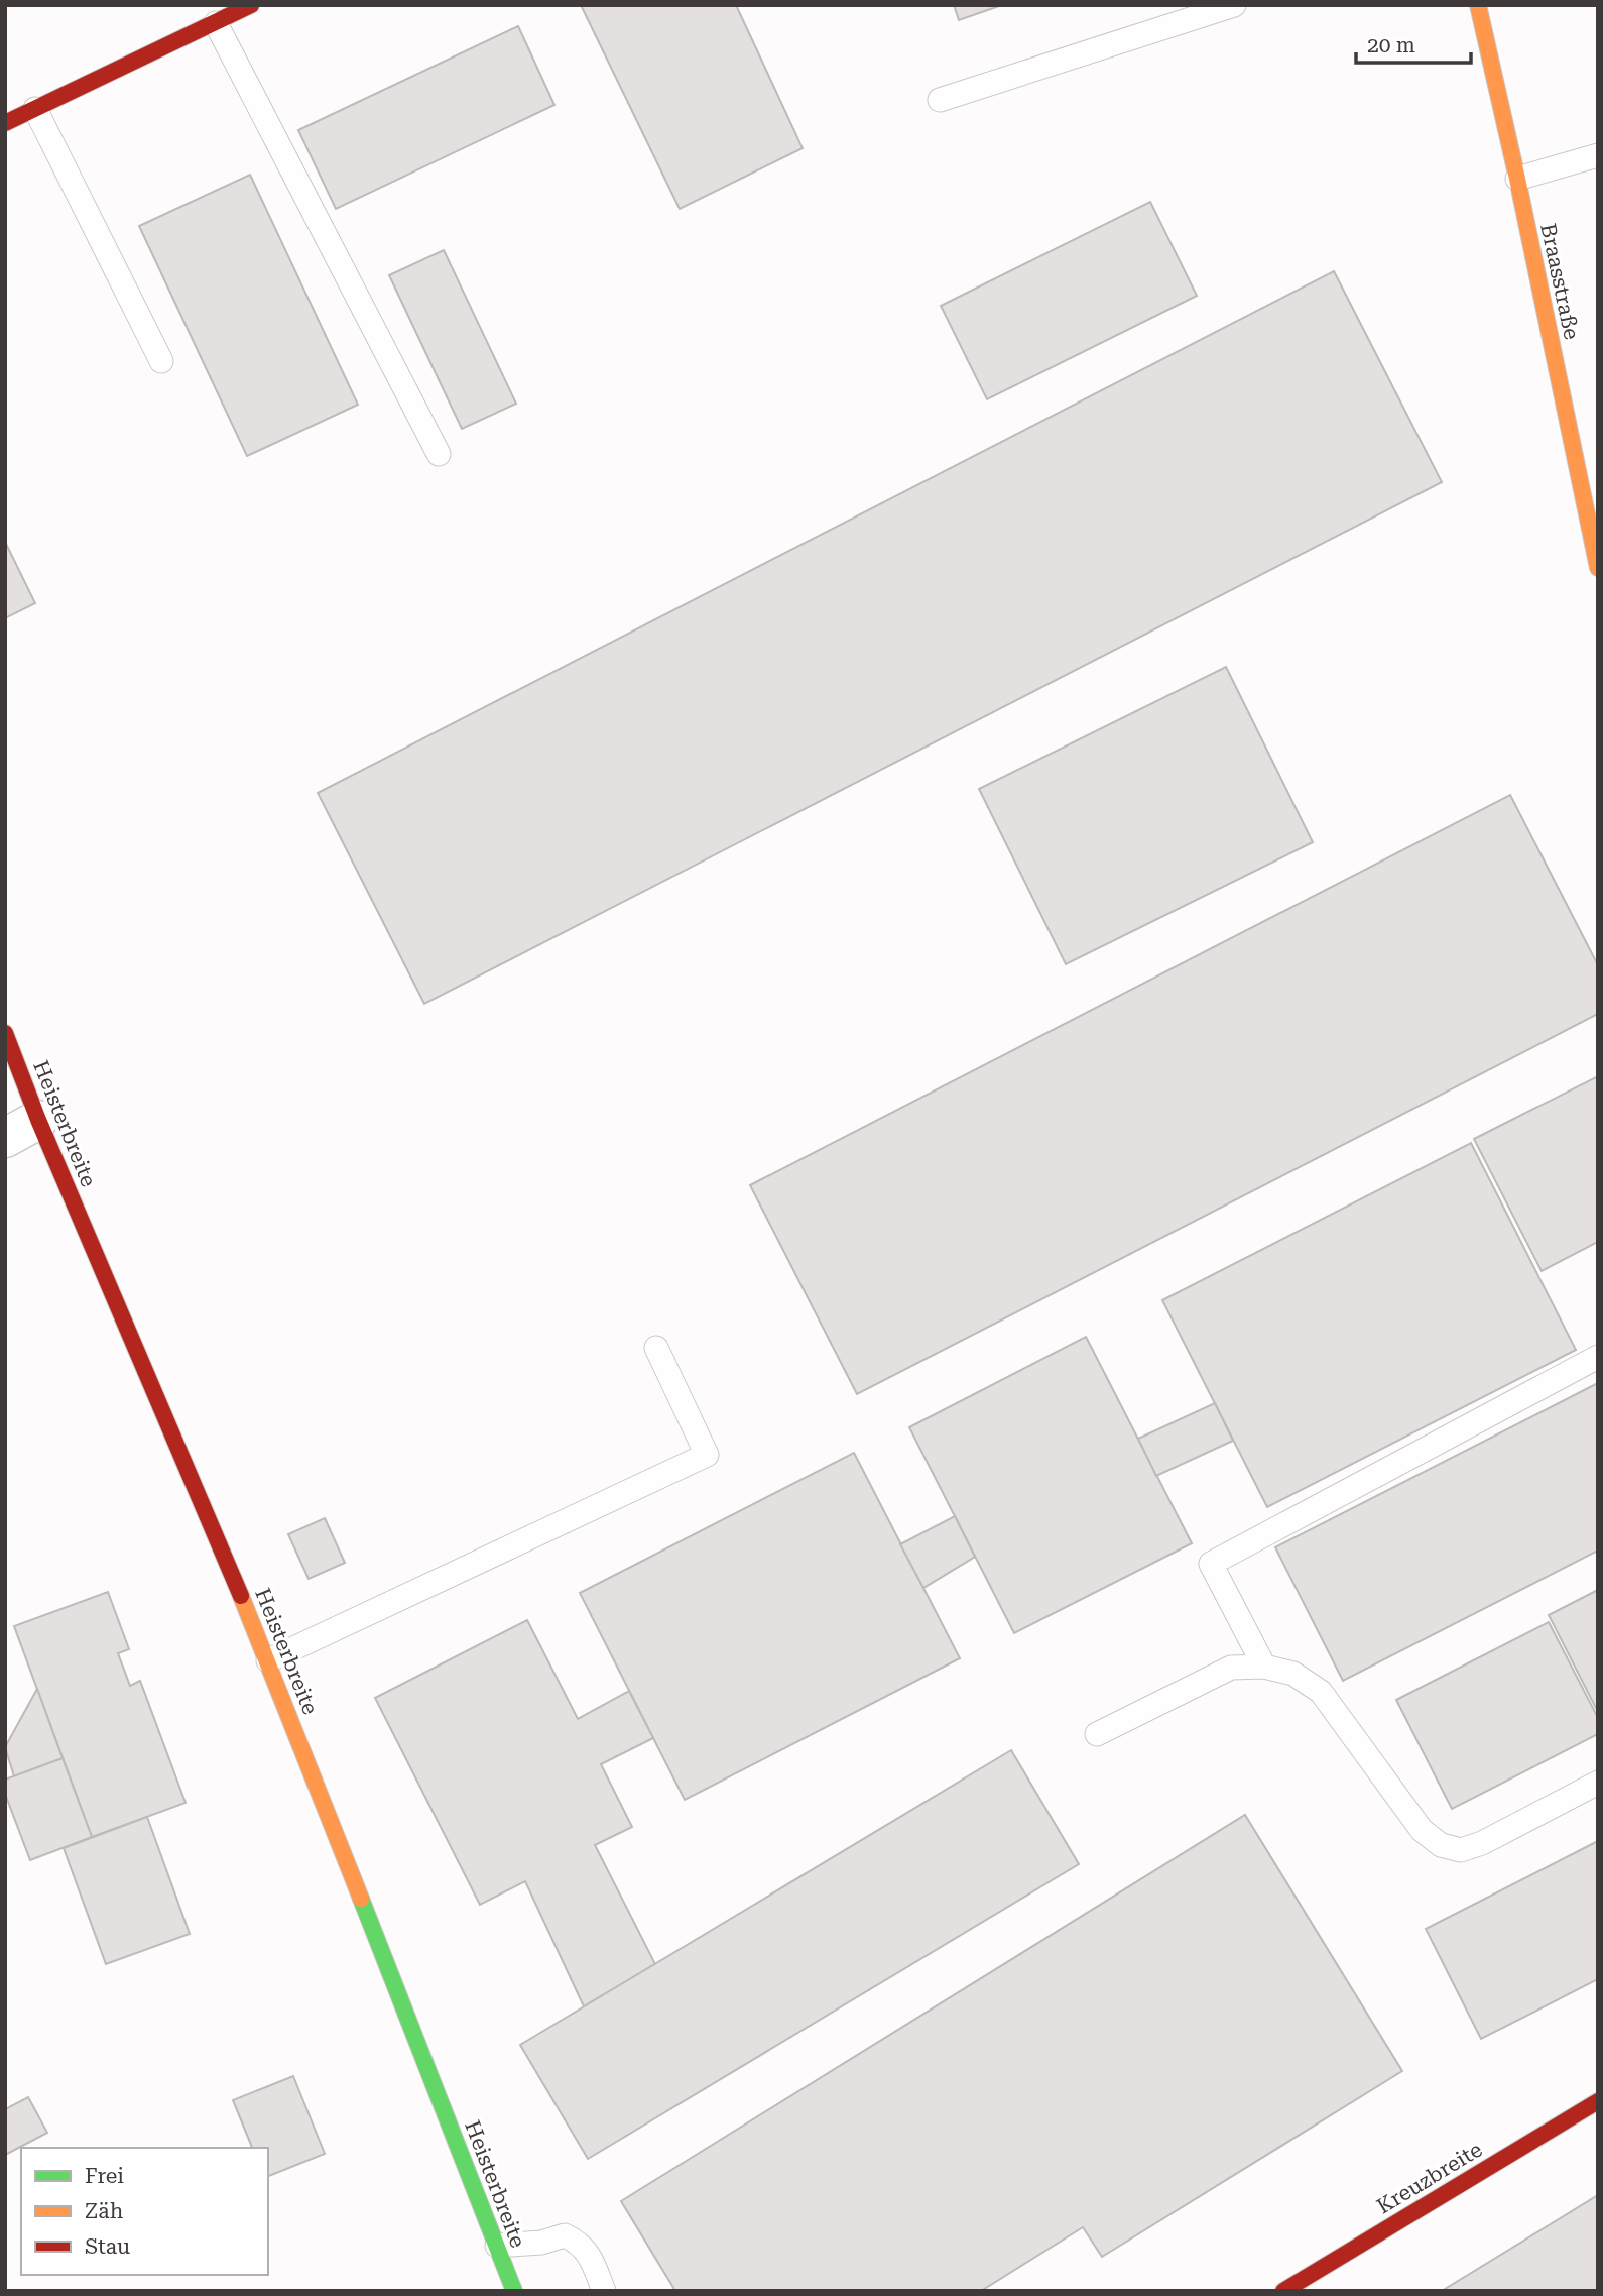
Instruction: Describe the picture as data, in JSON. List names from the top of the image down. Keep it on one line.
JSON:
{"streets":{"street":["Braasstraße","Heisterbreite","Kreuzbreite"]},"legend":["Frei","Zäh","Stau"],"scale_bar":"20 m"}
